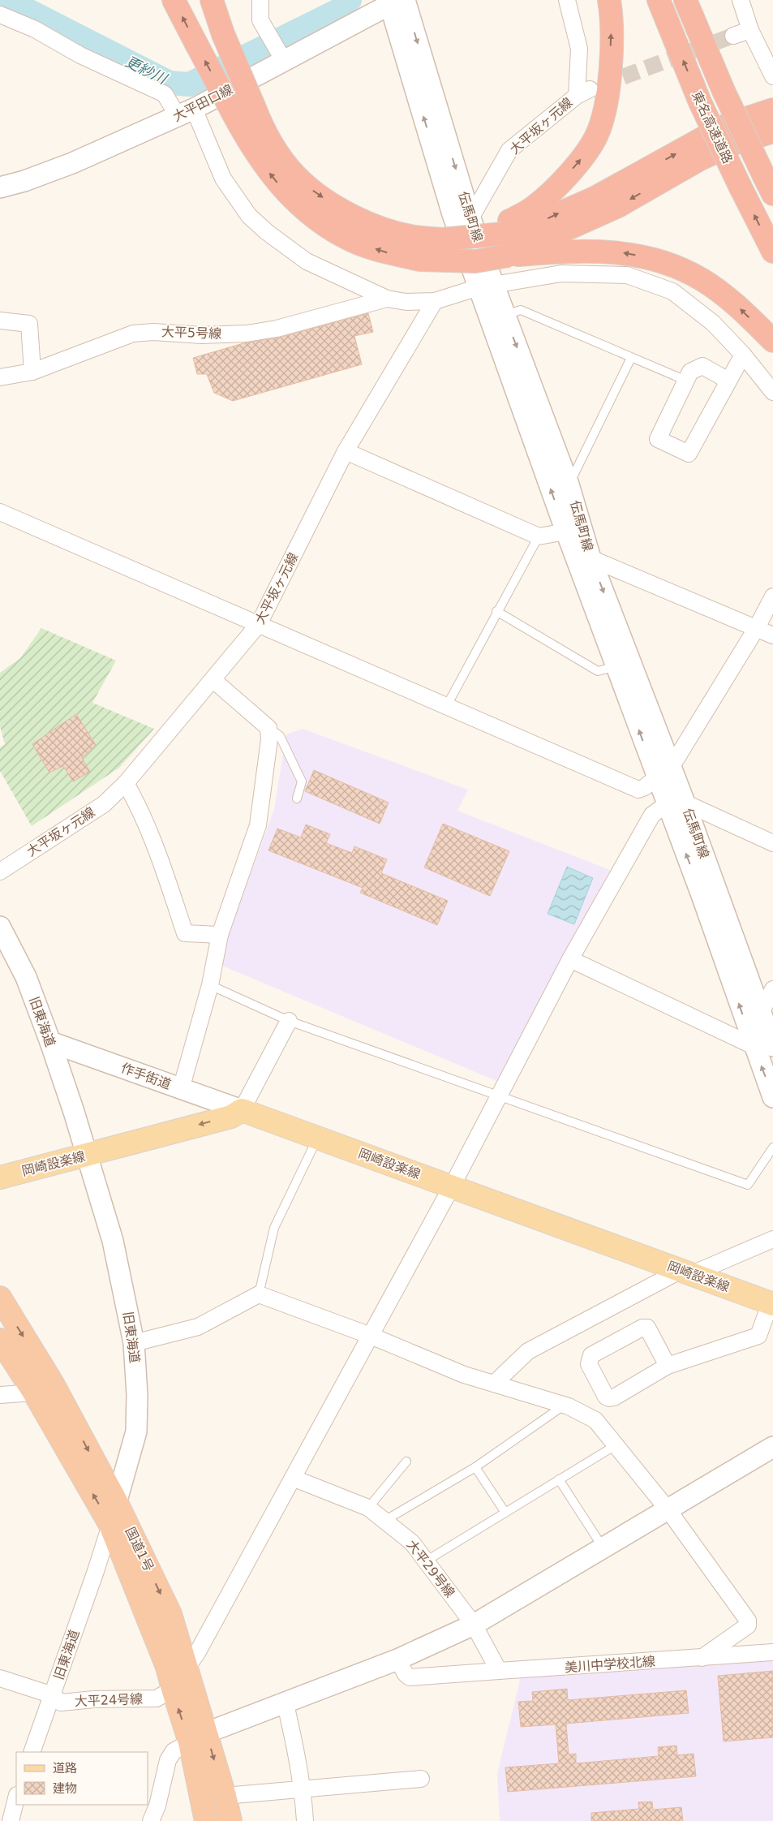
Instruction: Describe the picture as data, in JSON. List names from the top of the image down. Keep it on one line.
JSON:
{"streets":{"highway":["東名高速道路","国道1号"],"main road":["岡崎設楽線"],"street":["大平田口線","大平坂ヶ元線","伝馬町線","大平5号線","旧東海道","作手街道","大平29号線","美川中学校北線","大平24号線"]},"crossings":[["大平田口線","伝馬町線"],["大平坂ヶ元線","伝馬町線"],["旧東海道","作手街道"],["旧東海道","岡崎設楽線"],["旧東海道","国道1号"],["旧東海道","大平24号線"],["作手街道","岡崎設楽線"],["国道1号","大平24号線"]],"water":["更紗川"],"legend":["道路","建物"]}
